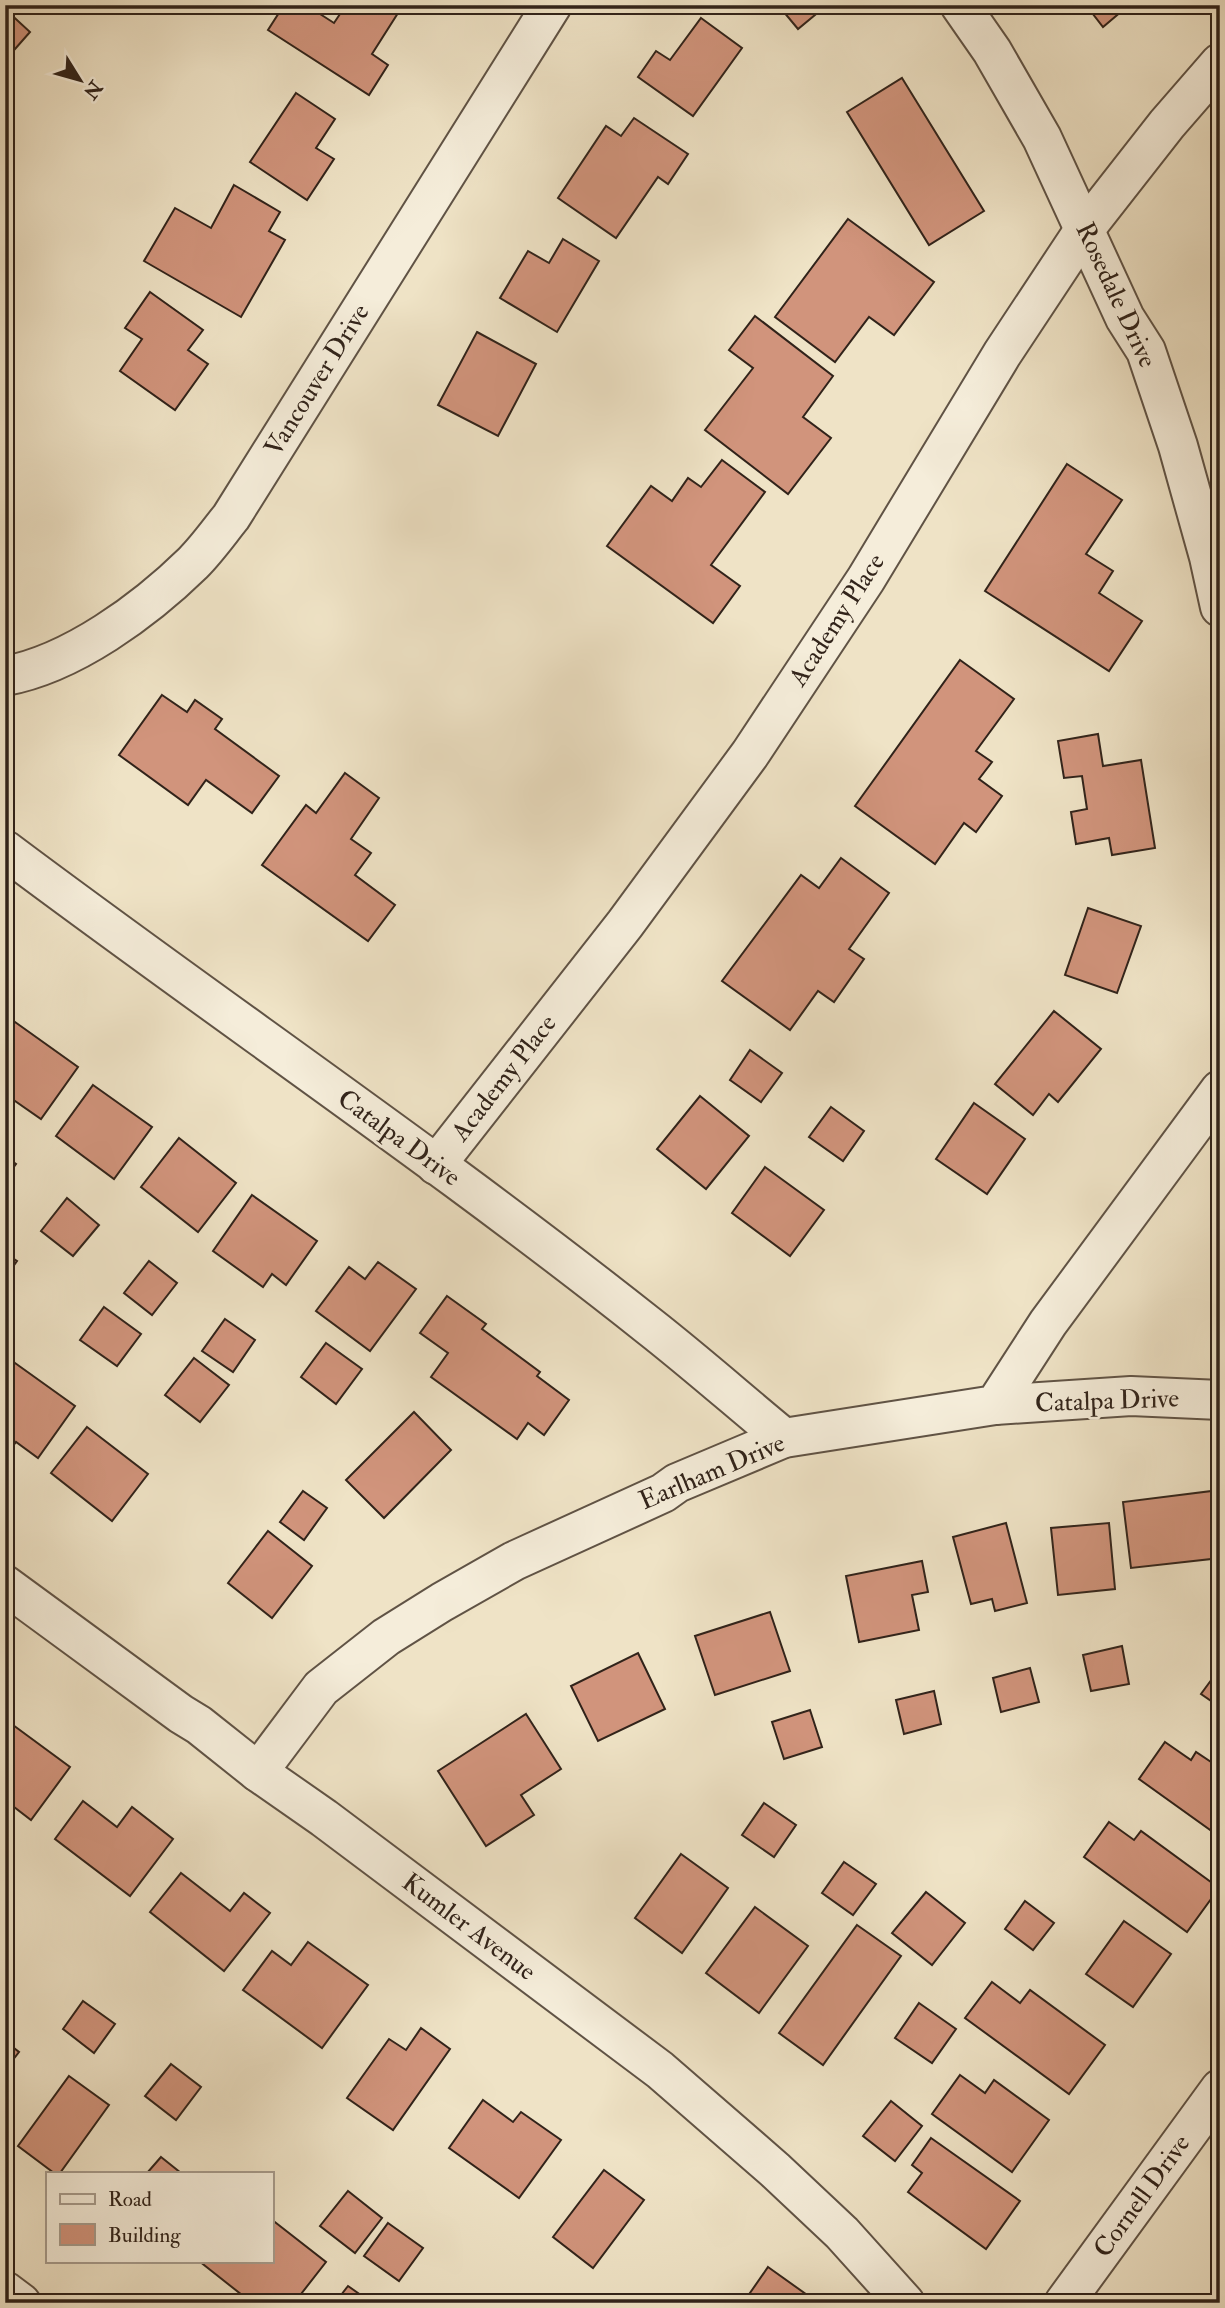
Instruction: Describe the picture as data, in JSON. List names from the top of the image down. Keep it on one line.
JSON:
{"streets":{"street":["Rosedale Drive","Vancouver Drive","Academy Place","Catalpa Drive","Earlham Drive","Kumler Avenue","Cornell Drive"]},"crossings":[["Rosedale Drive","Academy Place"],["Academy Place","Catalpa Drive"],["Catalpa Drive","Earlham Drive"],["Earlham Drive","Kumler Avenue"]],"legend":["Road","Building"],"north":"bottom right"}
